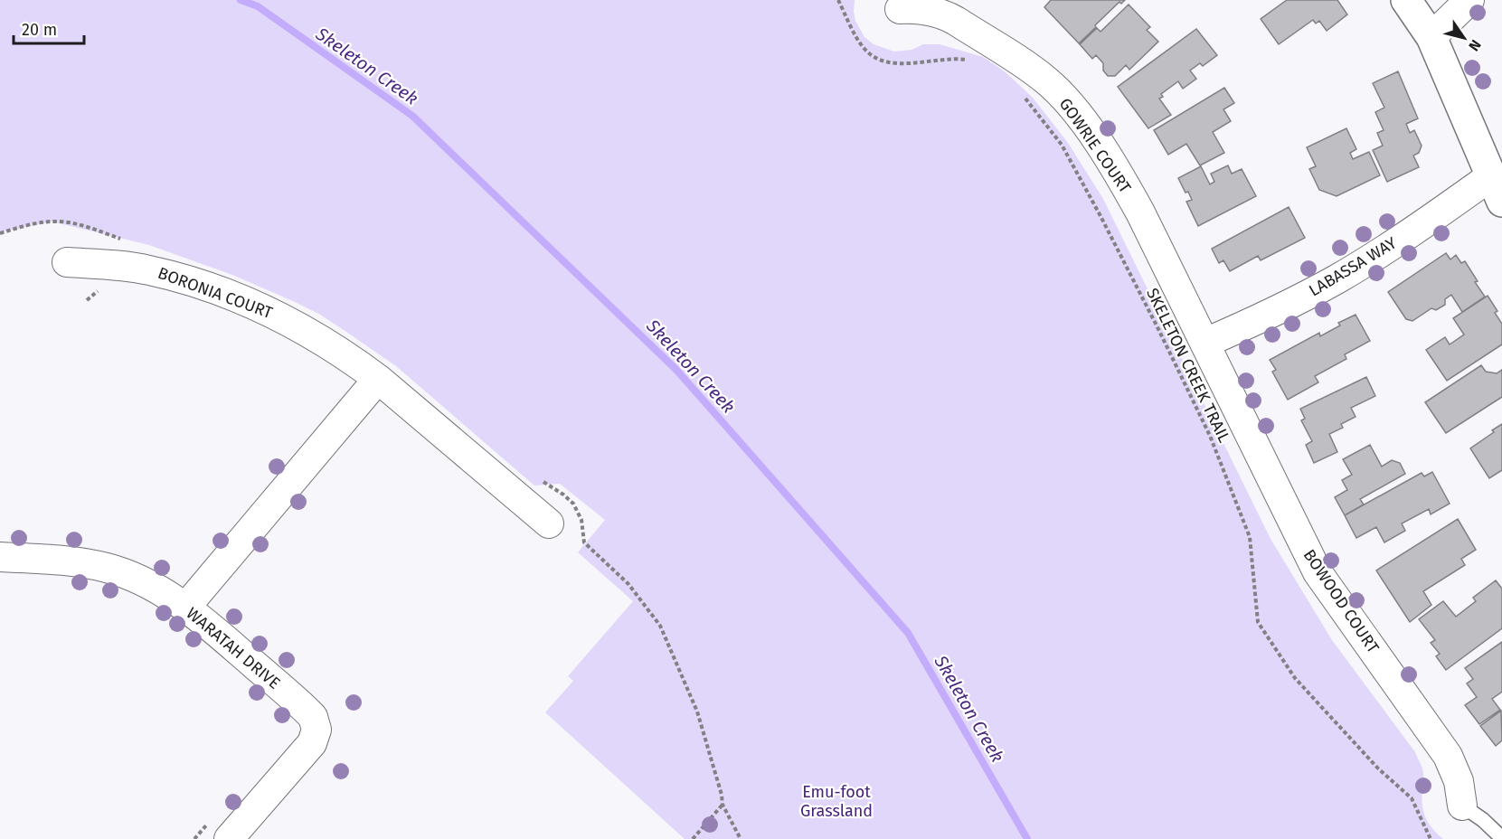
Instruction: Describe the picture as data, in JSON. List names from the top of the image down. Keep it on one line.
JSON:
{"streets":{"street":["GOWRIE COURT","LABASSA WAY","BORONIA COURT","BOWOOD COURT","WARATAH DRIVE"],"path":["SKELETON CREEK TRAIL"]},"crossings":[["GOWRIE COURT","LABASSA WAY"],["GOWRIE COURT","BOWOOD COURT"],["LABASSA WAY","BOWOOD COURT"]],"water":["Skeleton Creek"],"parks":["Emu-foot Grassland"],"scale_bar":"20 m","north":"bottom right"}
